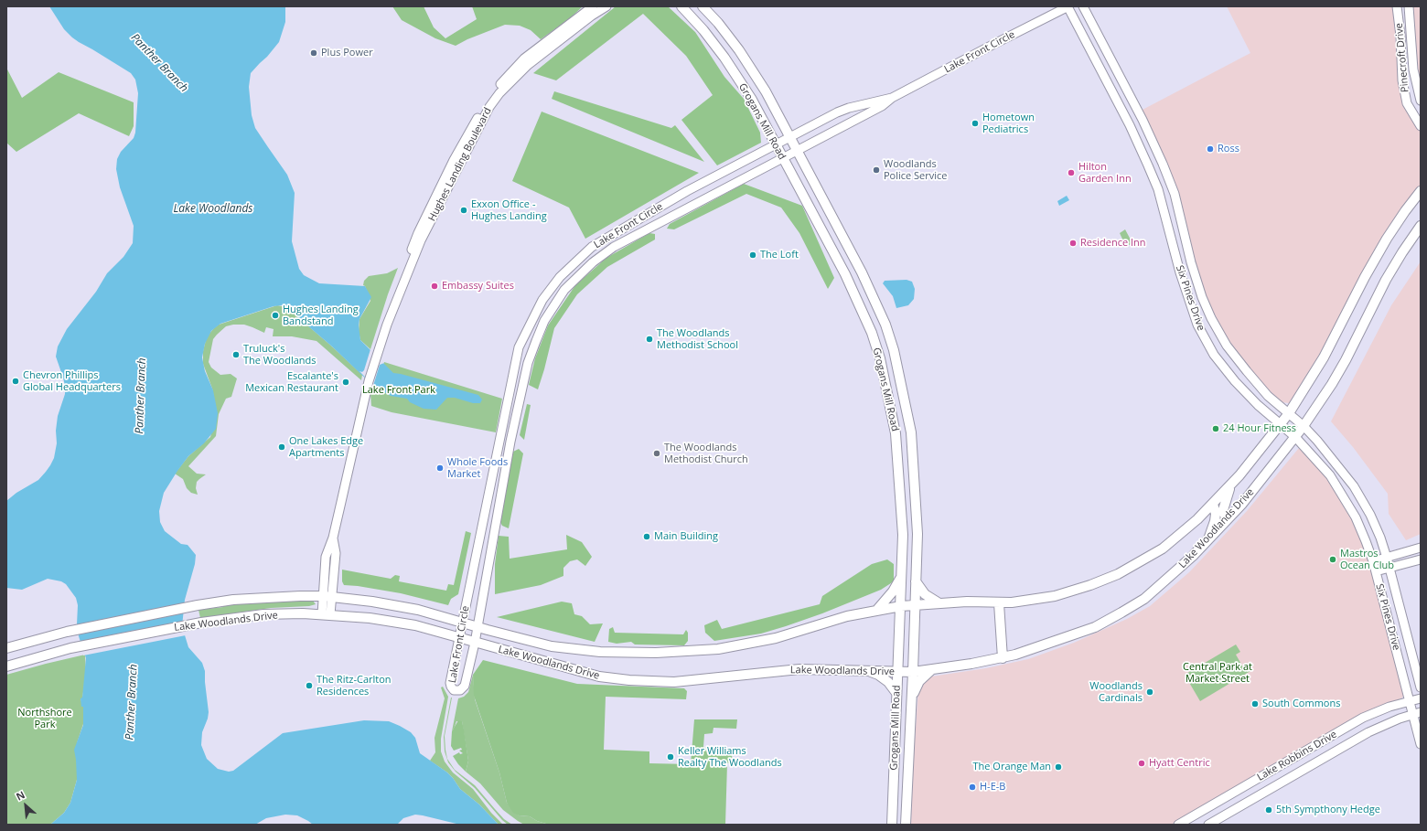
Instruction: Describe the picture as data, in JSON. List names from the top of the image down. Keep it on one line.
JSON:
{"streets":{"main road":["Grogans Mill Road","Lake Woodlands Drive"],"street":["Lake Front Circle","Pinecroft Drive","Hughes Landing Boulevard","Six Pines Drive","Lake Robbins Drive"]},"crossings":[["Lake Front Circle","Grogans Mill Road"],["Lake Front Circle","Six Pines Drive"],["Lake Front Circle","Lake Woodlands Drive"],["Grogans Mill Road","Lake Woodlands Drive"],["Hughes Landing Boulevard","Lake Woodlands Drive"],["Six Pines Drive","Lake Woodlands Drive"],["Six Pines Drive","Lake Robbins Drive"]],"water":["Panther Branch","Lake Woodlands"],"parks":["Lake Front Park","Central Park at Market Street","Northshore Park"],"places":["Plus Power","Hometown Pediatrics","Ross","Woodlands Police Service","Hilton Garden Inn","Exxon Office - Hughes Landing","Residence Inn","The Loft","Embassy Suites","Hughes Landing Bandstand","The Woodlands Methodist School","Truluck's The Woodlands","Chevron Phillips Global Headquarters","Escalante's Mexican Restaurant","24 Hour Fitness","One Lakes Edge Apartments","The Woodlands Methodist Church","Whole Foods Market","Main Building","Mastros Ocean Club","The Ritz-Carlton Residences","Woodlands Cardinals","South Commons","Keller Williams Realty The Woodlands","Hyatt Centric","The Orange Man","H-E-B","5th Sympthony Hedge"],"north":"top left"}
